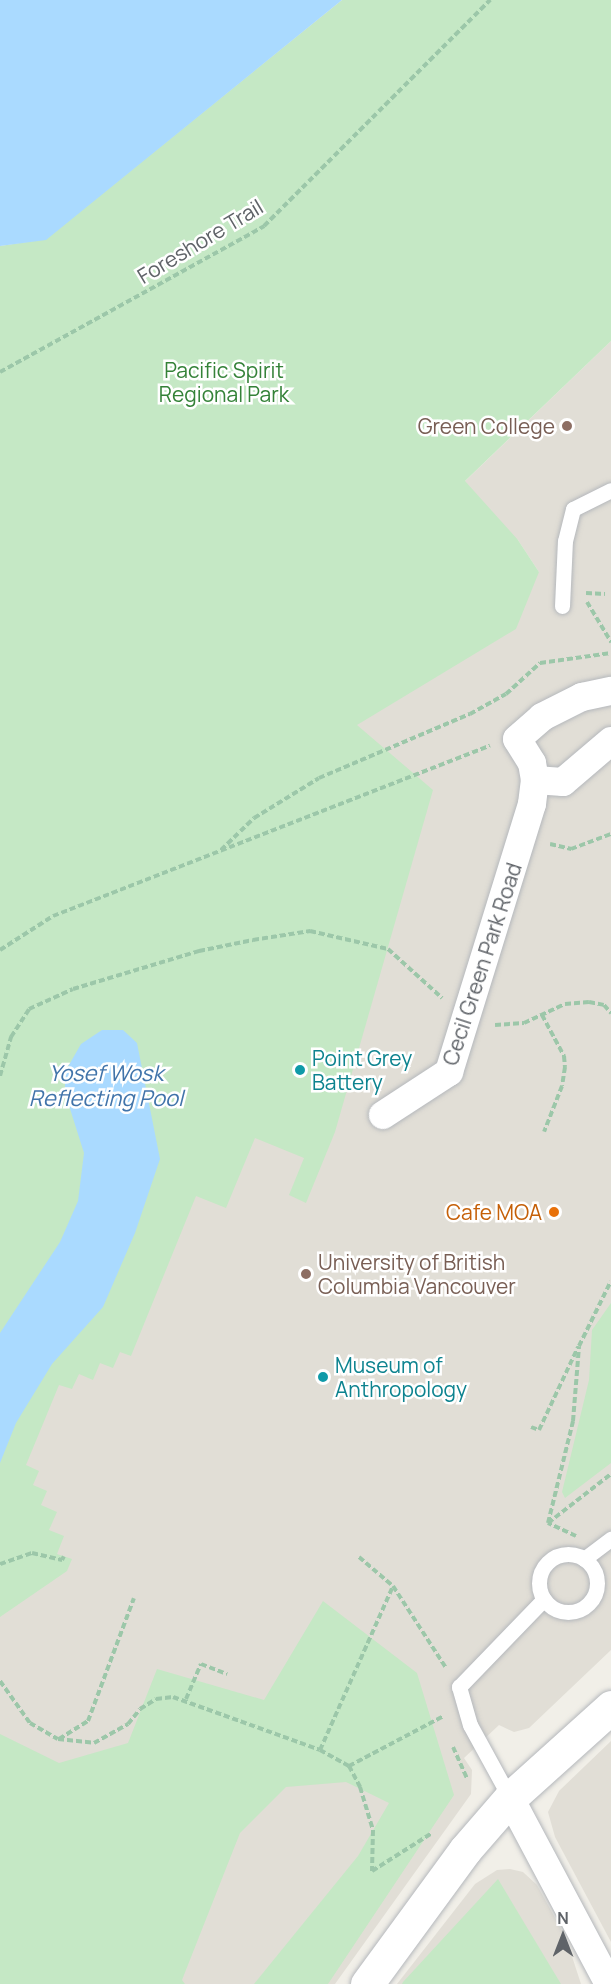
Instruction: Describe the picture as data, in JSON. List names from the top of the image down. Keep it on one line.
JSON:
{"streets":{"street":["Cecil Green Park Road"],"path":["Foreshore Trail"]},"water":["Yosef Wosk Reflecting Pool"],"parks":["Pacific Spirit Regional Park"],"places":["Green College","Point Grey Battery","Cafe MOA","University of British Columbia Vancouver","Museum of Anthropology"],"north":"top"}
